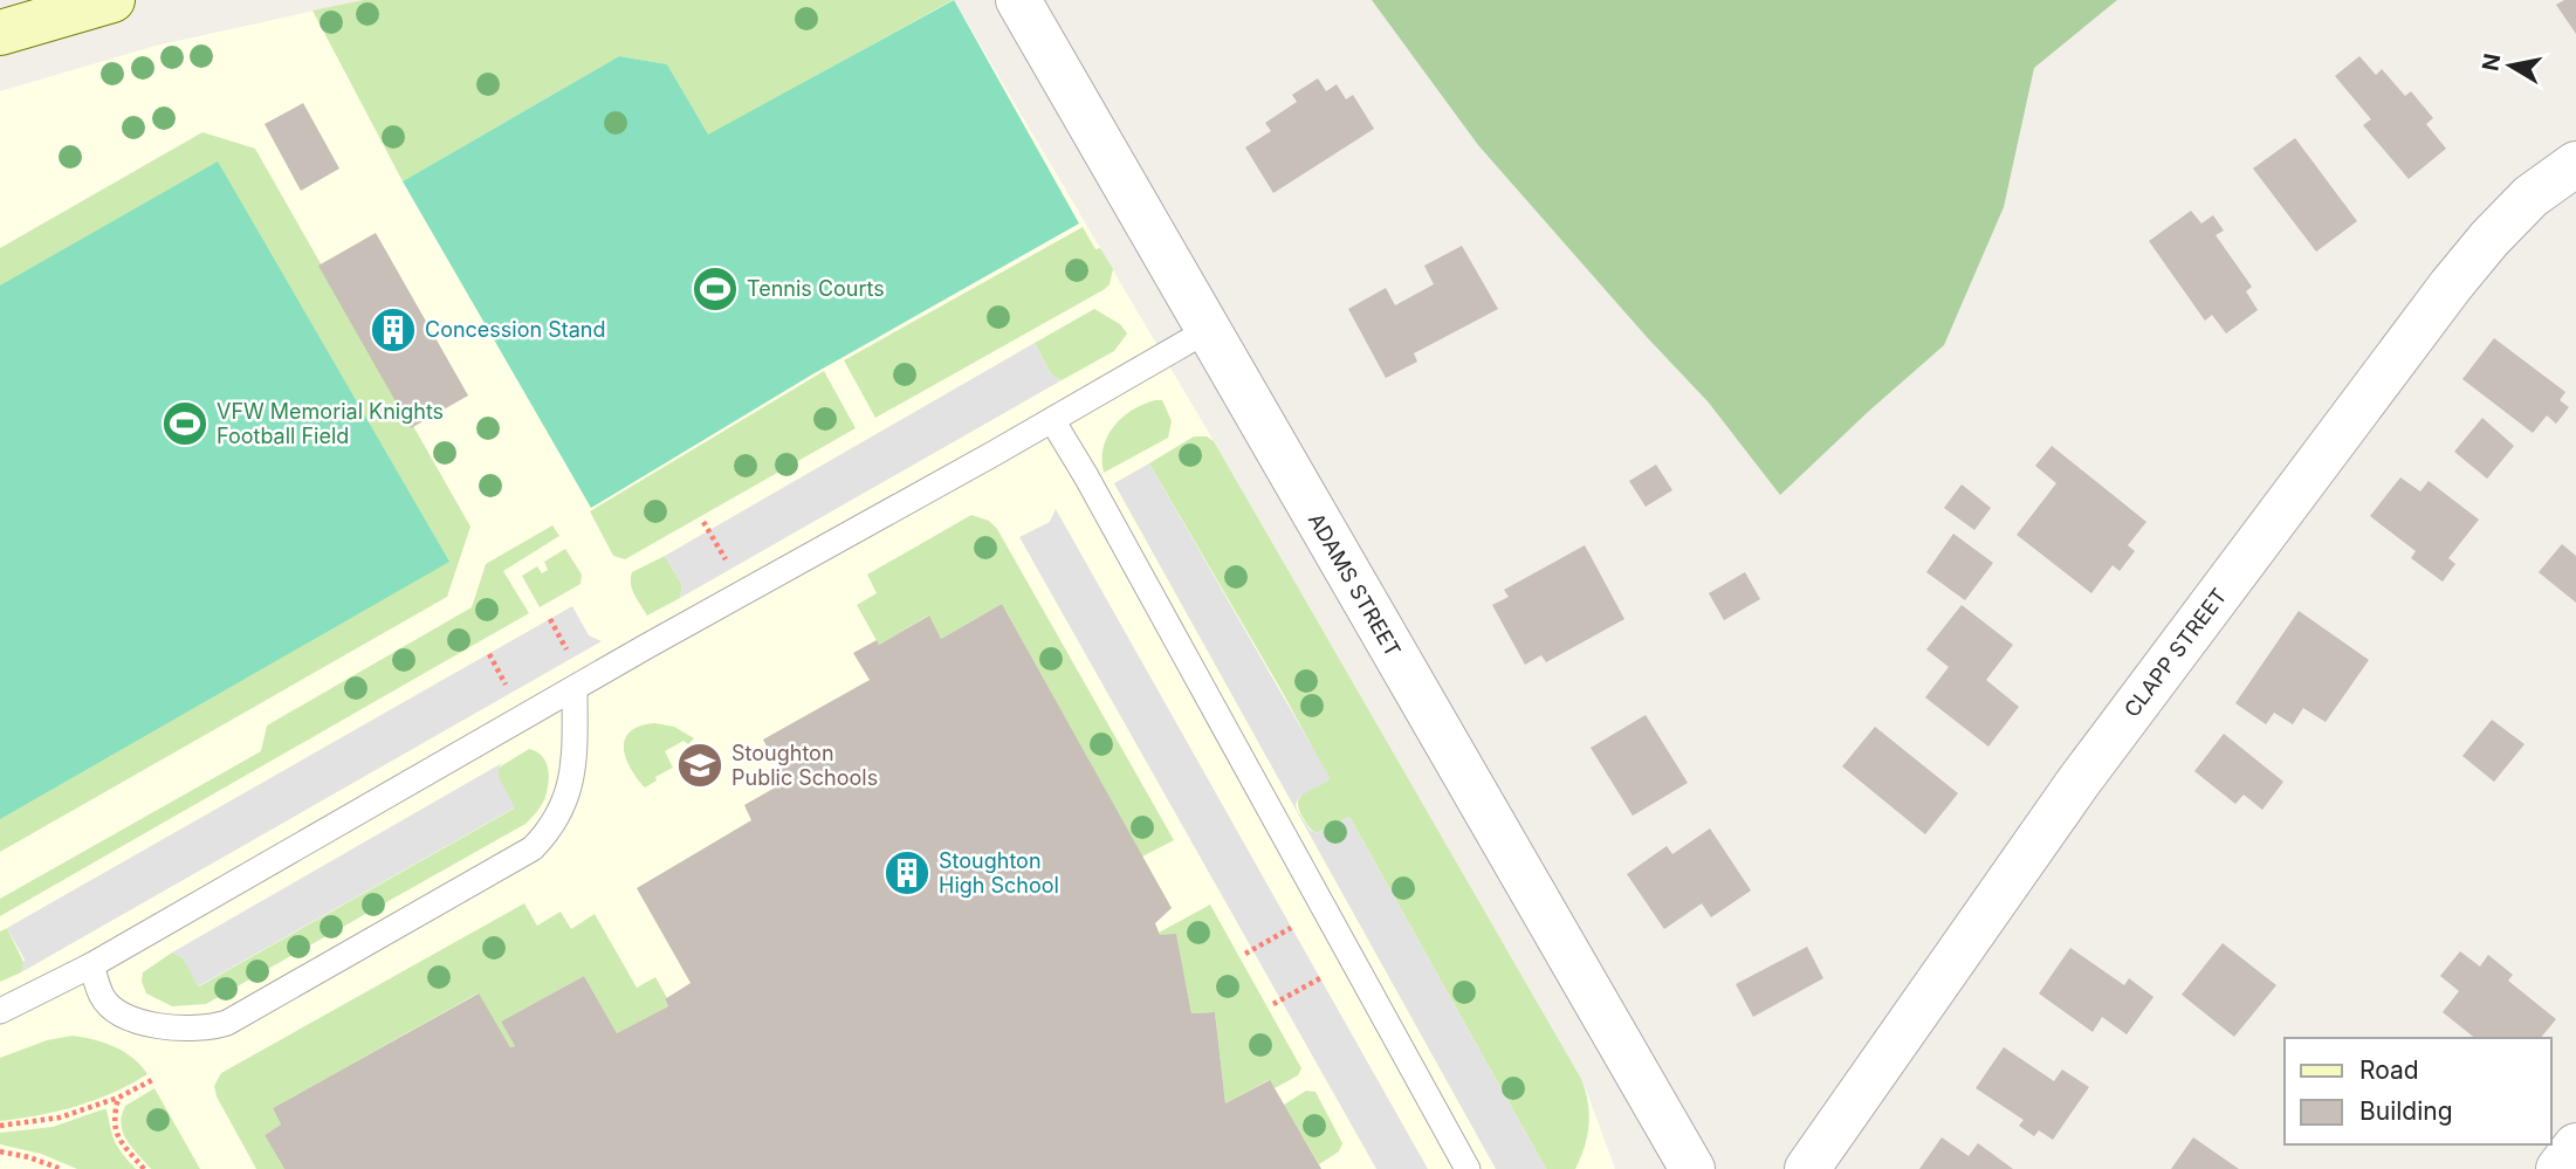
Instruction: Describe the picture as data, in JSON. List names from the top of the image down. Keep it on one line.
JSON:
{"streets":{"street":["ADAMS STREET","CLAPP STREET"]},"places":{"sports":["Tennis Courts","VFW Memorial Knights Football Field"],"building":["Concession Stand","Stoughton High School"],"school or university":["Stoughton Public Schools"]},"legend":["Road","Building"],"north":"left"}
